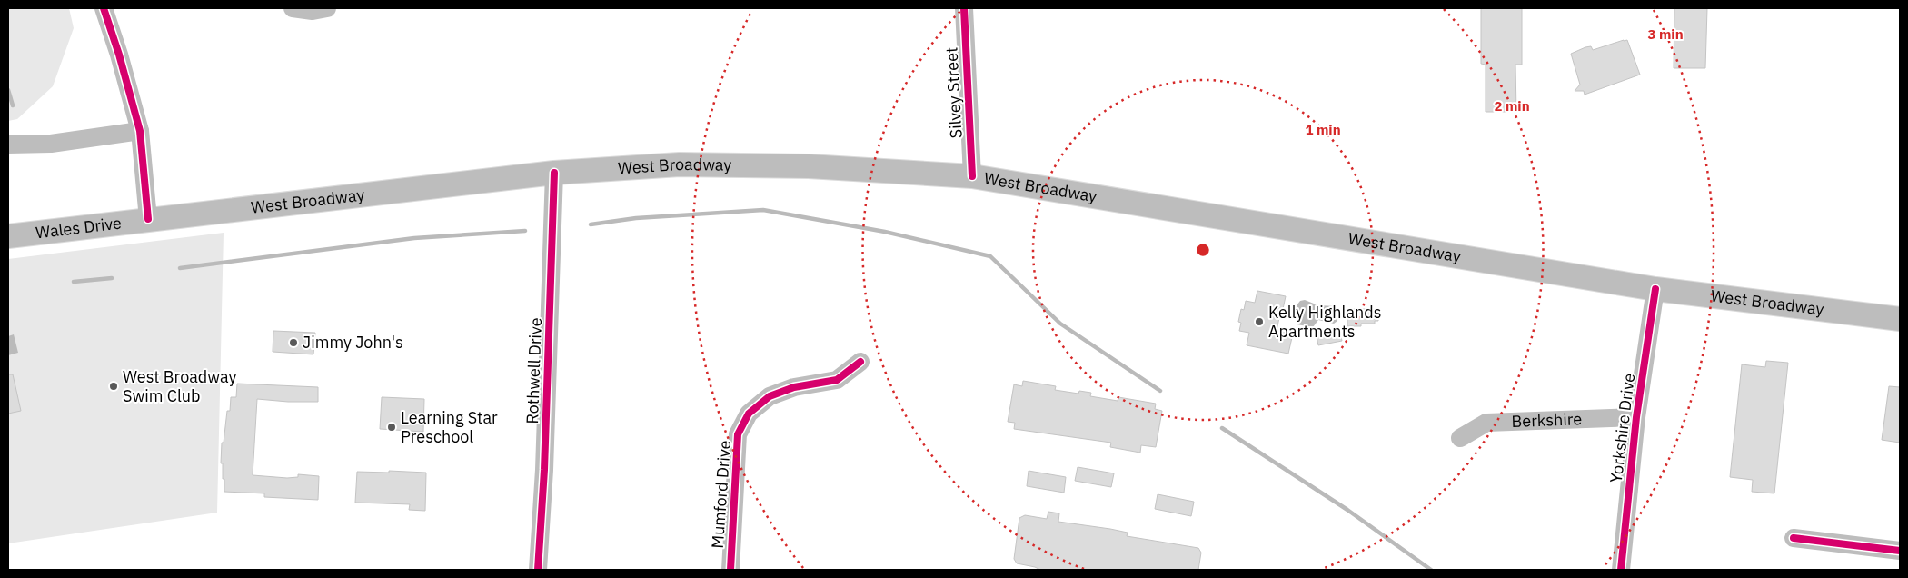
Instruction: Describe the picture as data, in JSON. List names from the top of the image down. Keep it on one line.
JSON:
{"streets":{"main road":["West Broadway","Wales Drive"],"street":["Silvey Street","Rothwell Drive","Berkshire","Yorkshire Drive","Mumford Drive"]},"crossings":[["Silvey Street","West Broadway"],["West Broadway","Wales Drive"],["West Broadway","Rothwell Drive"],["West Broadway","Yorkshire Drive"],["Berkshire","Yorkshire Drive"]],"places":["Kelly Highlands Apartments","Jimmy John's","West Broadway Swim Club","Learning Star Preschool"],"rings":["3 min","2 min","1 min"]}
